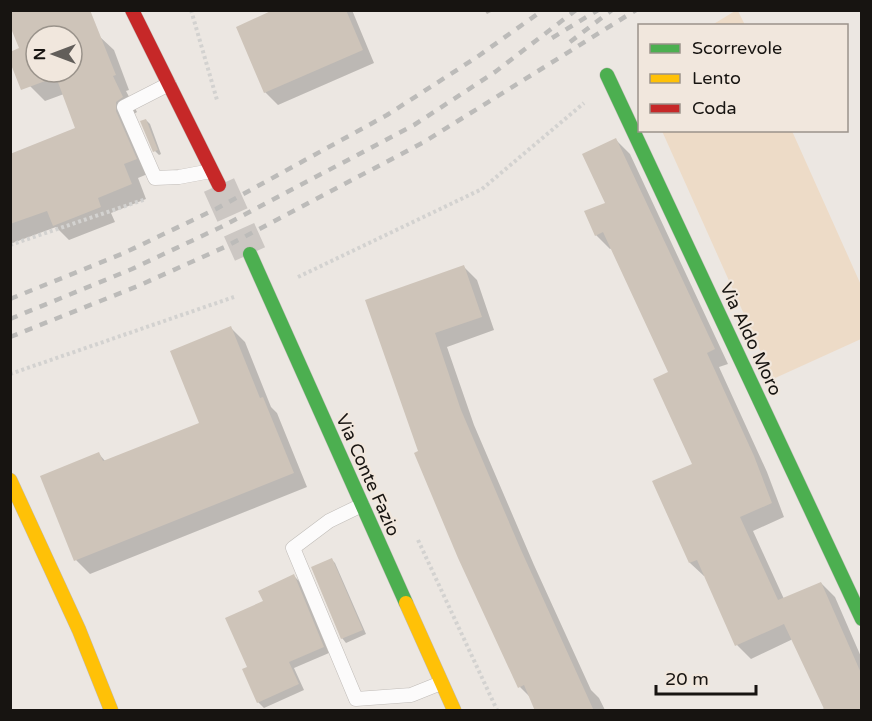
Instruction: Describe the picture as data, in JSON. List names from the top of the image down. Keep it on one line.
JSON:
{"streets":{"street":["Via Aldo Moro","Via Conte Fazio"]},"legend":["Scorrevole","Lento","Coda"],"scale_bar":"20 m","north":"left"}
